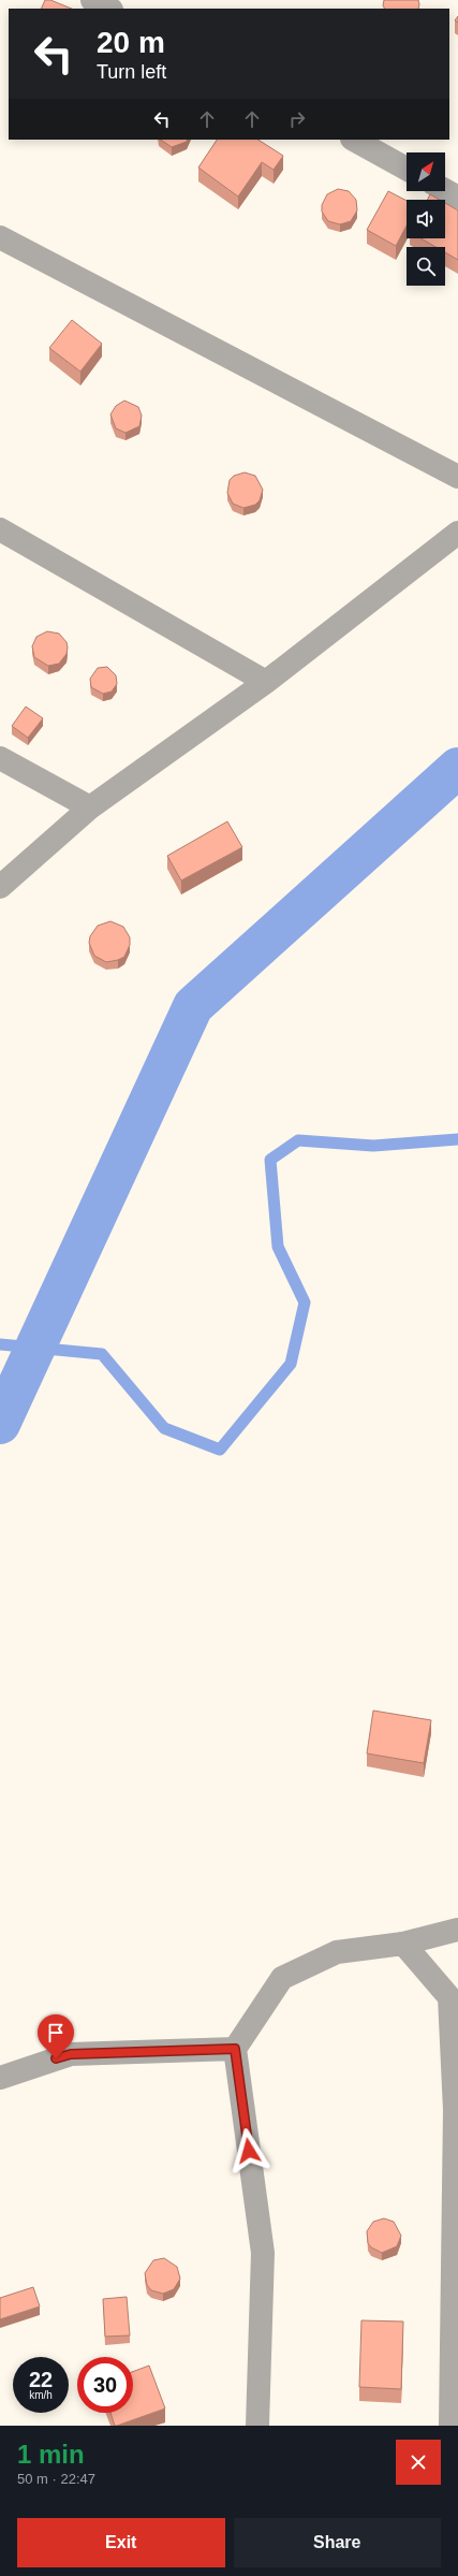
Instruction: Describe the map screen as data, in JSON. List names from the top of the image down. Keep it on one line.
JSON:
{"north":"top right","page":{"turn":["20 m","Turn left"],"speed":"22 km/h","limit":"30","heading":["1 min","50 m · 22:47"],"buttons":["Exit","Share"]}}
